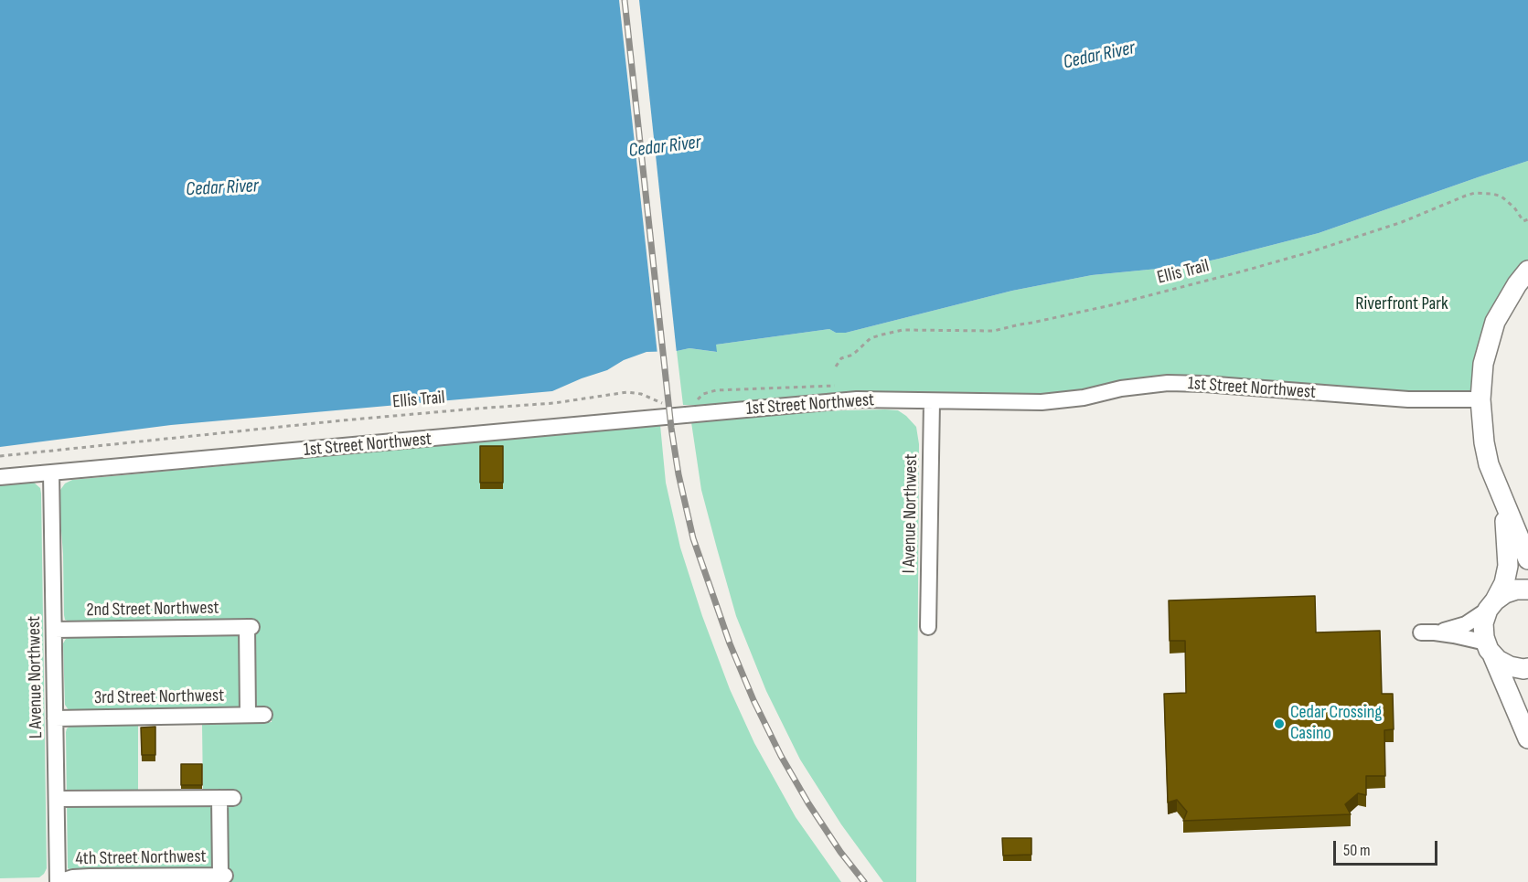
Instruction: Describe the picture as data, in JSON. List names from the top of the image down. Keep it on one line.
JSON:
{"streets":{"street":["1st Street Northwest","I Avenue Northwest","2nd Street Northwest","L Avenue Northwest","3rd Street Northwest","4th Street Northwest"],"path":["Ellis Trail"]},"crossings":[["1st Street Northwest","I Avenue Northwest"],["1st Street Northwest","L Avenue Northwest"],["2nd Street Northwest","L Avenue Northwest"],["2nd Street Northwest","3rd Street Northwest"],["L Avenue Northwest","3rd Street Northwest"],["L Avenue Northwest","4th Street Northwest"]],"water":["Cedar River"],"parks":["Riverfront Park"],"places":["Cedar Crossing Casino"],"scale_bar":"50 m"}
